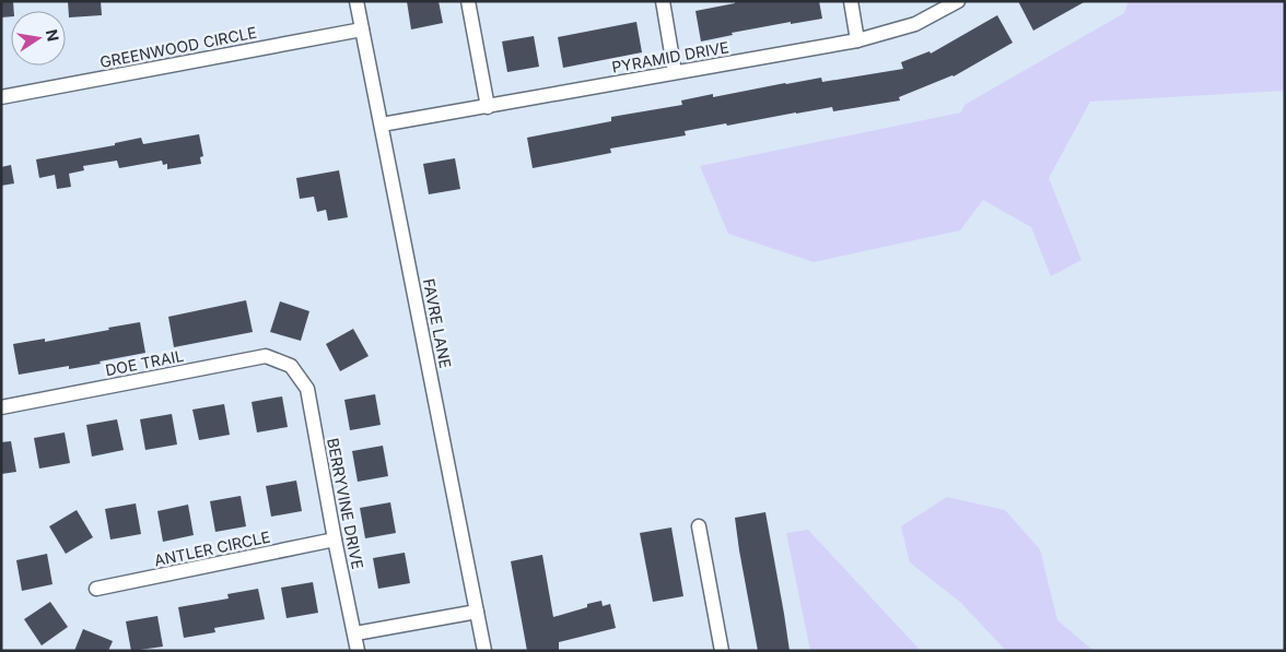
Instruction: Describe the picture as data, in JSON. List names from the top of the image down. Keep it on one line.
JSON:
{"streets":{"street":["GREENWOOD CIRCLE","PYRAMID DRIVE","FAVRE LANE","DOE TRAIL","BERRYVINE DRIVE","ANTLER CIRCLE"]},"crossings":[["GREENWOOD CIRCLE","FAVRE LANE"],["PYRAMID DRIVE","FAVRE LANE"],["DOE TRAIL","BERRYVINE DRIVE"],["BERRYVINE DRIVE","ANTLER CIRCLE"]],"north":"right"}
